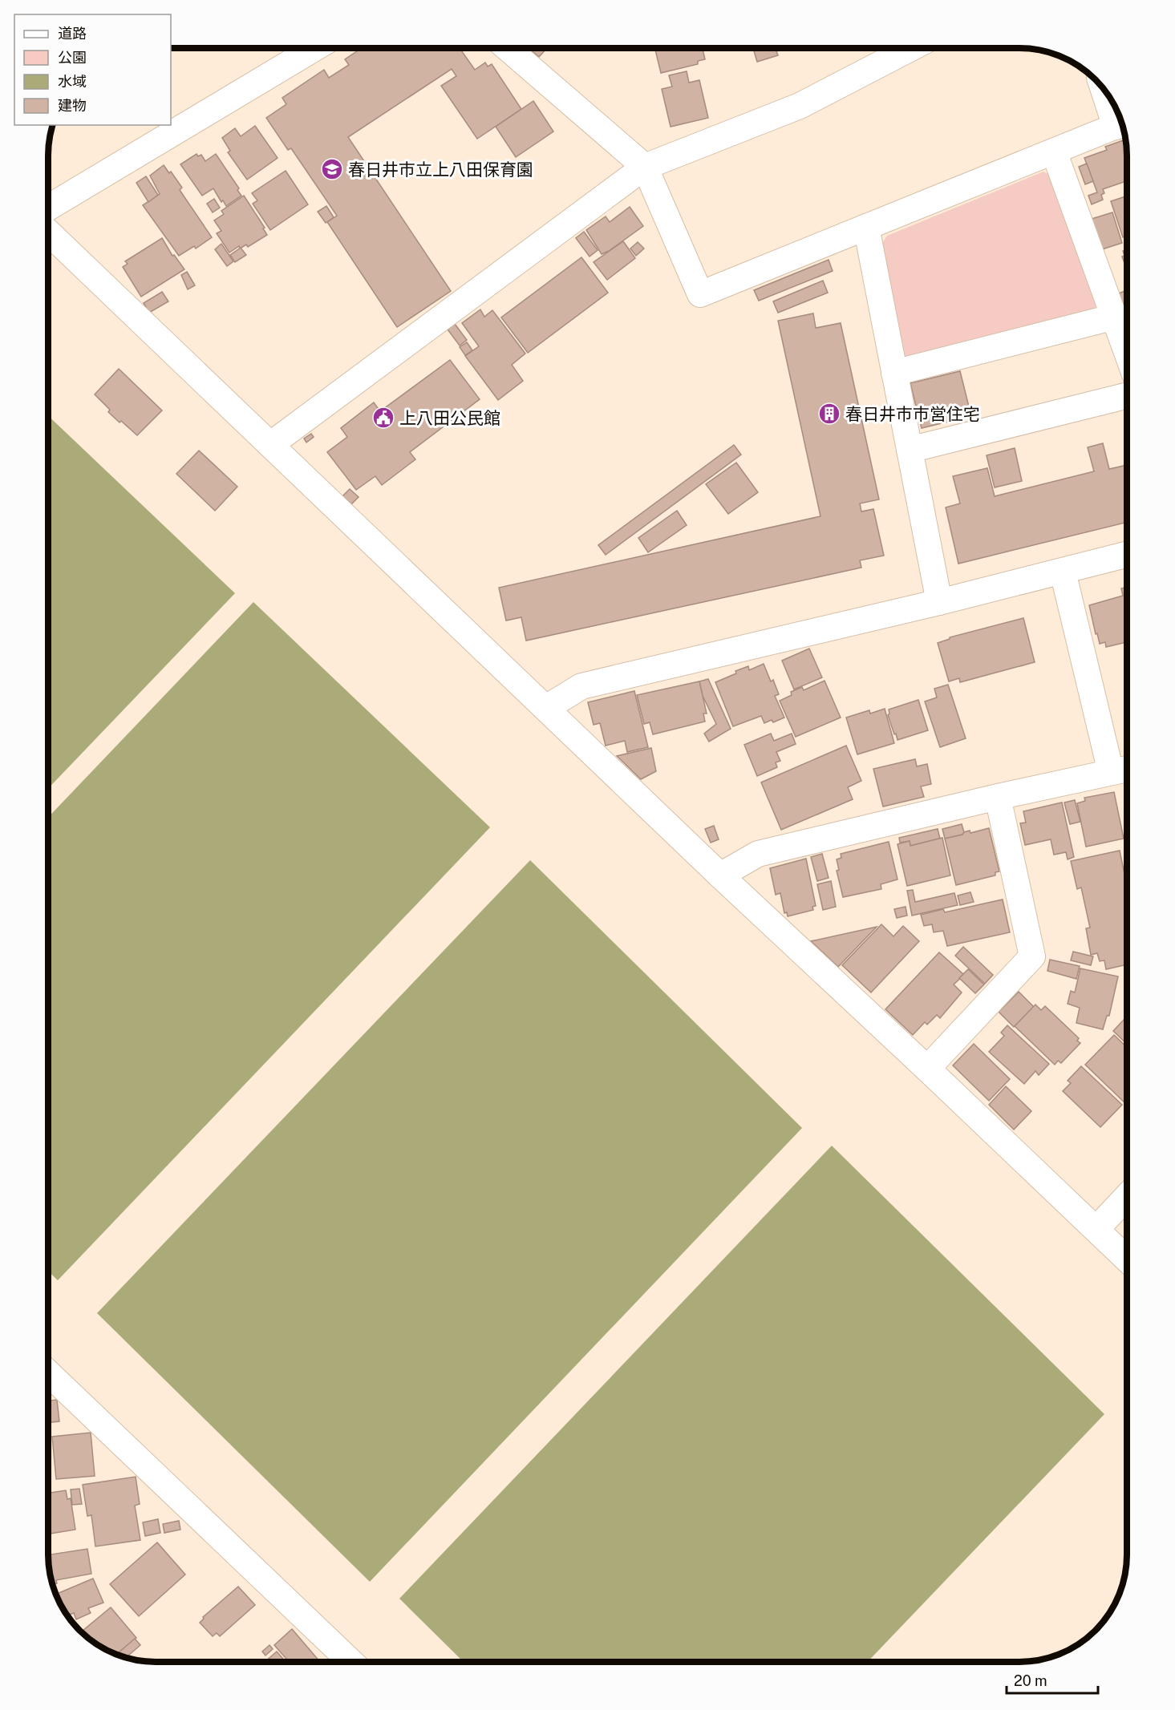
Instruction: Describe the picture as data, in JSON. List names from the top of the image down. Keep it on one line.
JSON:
{"places":{"school or university":["春日井市立上八田保育園"],"building":["春日井市市営住宅"],"public building":["上八田公民館"]},"legend":["道路","公園","水域","建物"],"scale_bar":"20 m"}
